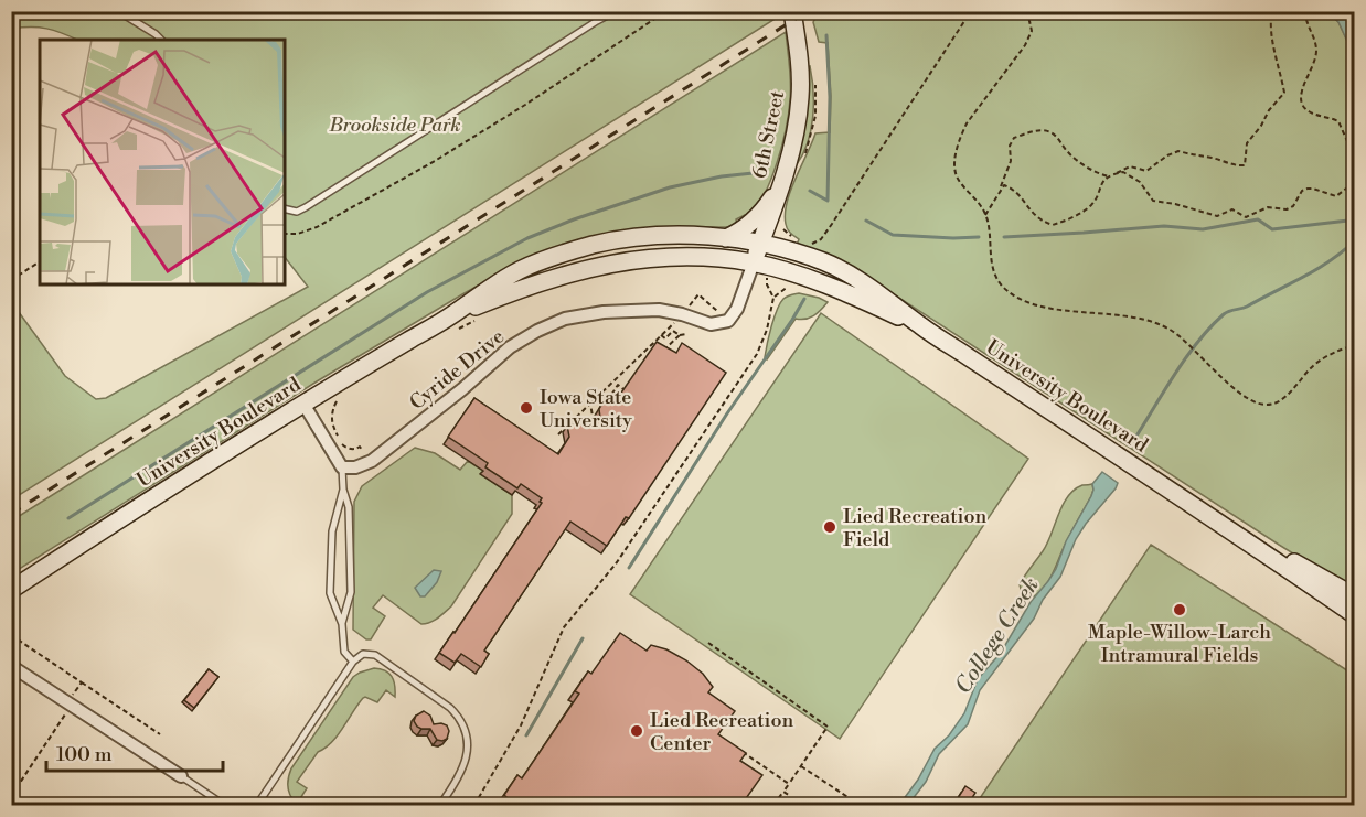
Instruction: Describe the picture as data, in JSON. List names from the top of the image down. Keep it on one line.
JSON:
{"streets":{"main road":["6th Street","University Boulevard"],"street":["Cyride Drive"]},"crossings":[["6th Street","Cyride Drive"],["6th Street","University Boulevard"],["Cyride Drive","University Boulevard"]],"water":["College Creek"],"parks":["Brookside Park"],"places":["Iowa State University","Lied Recreation Field","Maple-Willow-Larch Intramural Fields","Lied Recreation Center"],"scale_bar":"100 m"}
